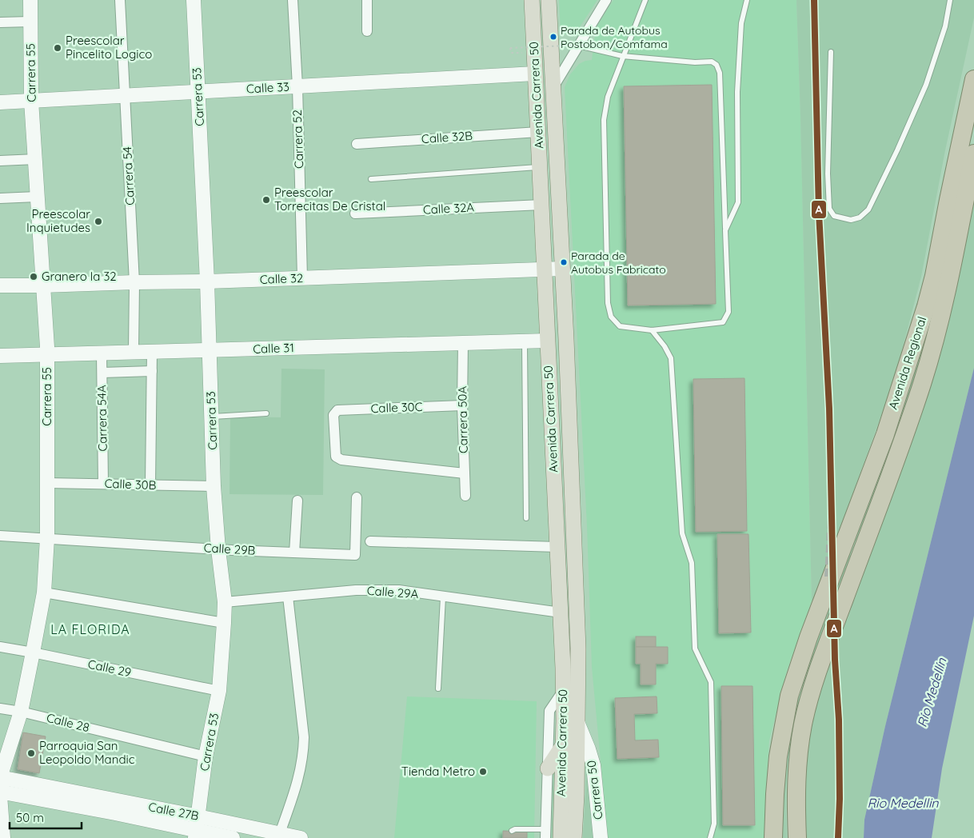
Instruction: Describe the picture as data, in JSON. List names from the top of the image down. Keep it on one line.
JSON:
{"streets":{"highway":["Avenida Regional"],"main road":["Avenida Carrera 50"],"street":["Carrera 55","Calle 33","Carrera 53","Calle 32B","Carrera 52","Carrera 54","Calle 32A","Calle 32","Calle 31","Calle 30C","Carrera 54A","Carrera 50A","Calle 30B","Calle 29B","Calle 29A","Calle 29","Calle 28","Carrera 50","Calle 27B"]},"crossings":[["Carrera 55","Calle 33"],["Carrera 55","Calle 32"],["Carrera 55","Calle 31"],["Carrera 55","Calle 30B"],["Carrera 55","Calle 29B"],["Carrera 55","Calle 29"],["Carrera 55","Calle 28"],["Carrera 55","Calle 27B"],["Calle 33","Avenida Carrera 50"],["Calle 33","Carrera 53"],["Calle 33","Carrera 52"],["Calle 33","Carrera 54"],["Avenida Carrera 50","Calle 32B"],["Avenida Carrera 50","Calle 32A"],["Avenida Carrera 50","Calle 32"],["Avenida Carrera 50","Calle 31"],["Avenida Carrera 50","Calle 29A"],["Avenida Carrera 50","Carrera 50"],["Carrera 53","Calle 32"],["Carrera 53","Calle 31"],["Carrera 53","Calle 30B"],["Carrera 53","Calle 29B"],["Carrera 53","Calle 29A"],["Carrera 53","Calle 29"],["Carrera 53","Calle 28"],["Carrera 53","Calle 27B"],["Carrera 52","Calle 32"],["Carrera 54","Calle 32"],["Carrera 54","Calle 31"],["Calle 31","Carrera 54A"],["Calle 31","Carrera 50A"],["Calle 30C","Carrera 50A"],["Carrera 54A","Calle 30B"]],"districts":["LA FLORIDA"],"water":["Río Medellín","Rio Medellin"],"places":["Parada de Autobus Postobon/Comfama","Preescolar Pincelito Logico","Preescolar Torrecitas De Cristal","Preescolar Inquietudes","Parada de Autobus Fabricato","Granero la 32","Parroquia San Leopoldo Mandic","Tienda Metro"],"lines":["transit line A"],"scale_bar":"50 m"}
